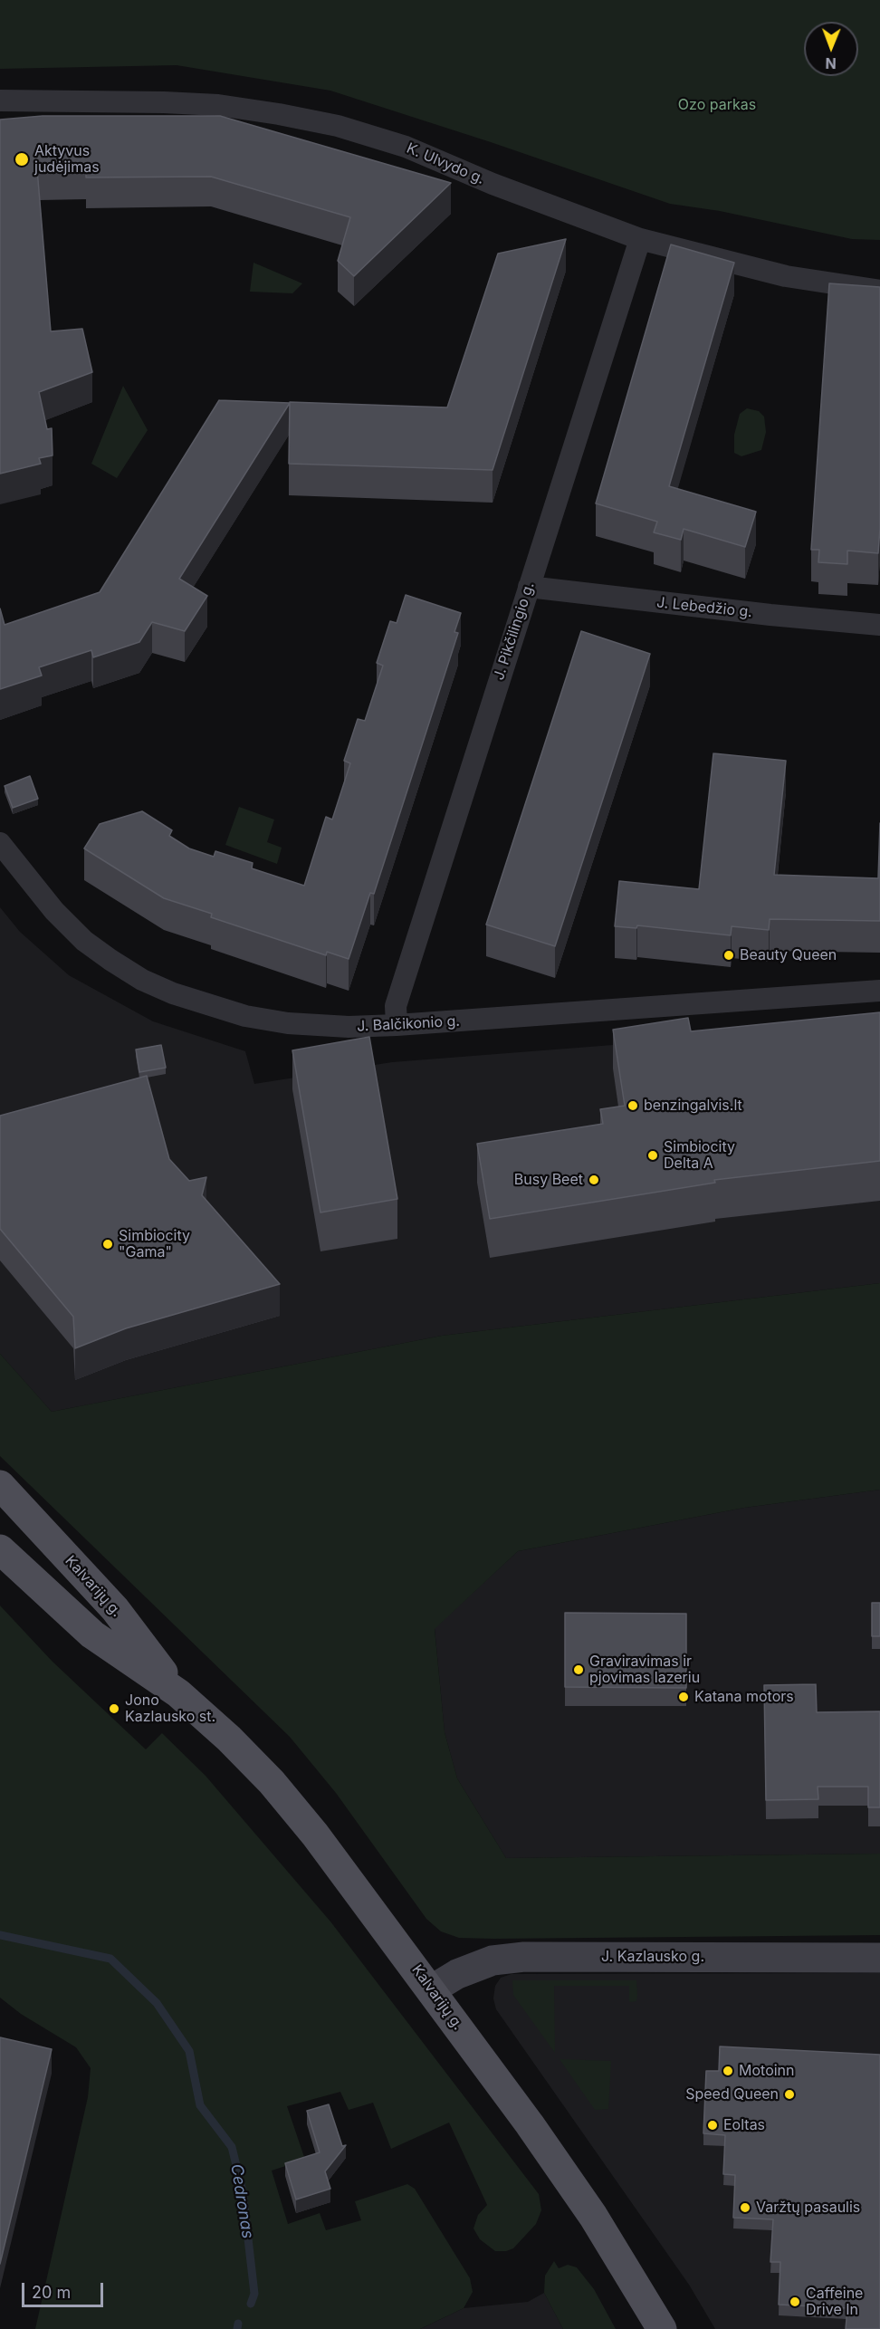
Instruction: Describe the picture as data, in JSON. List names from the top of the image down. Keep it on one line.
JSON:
{"streets":{"main road":["Kalvarijų g."],"street":["K. Ulvydo g.","J. Lebedžio g.","J. Pikčilingio g.","J. Balčikonio g.","J. Kazlausko g."]},"crossings":[["K. Ulvydo g.","J. Pikčilingio g."],["J. Lebedžio g.","J. Pikčilingio g."],["J. Pikčilingio g.","J. Balčikonio g."],["Kalvarijų g.","J. Kazlausko g."]],"water":["Cedronas"],"parks":["Ozo parkas"],"places":["Aktyvus judėjimas","Beauty Queen","benzingalvis.lt","Simbiocity Delta A","Busy Beet","Simbiocity \"Gama\"","Graviravimas ir pjovimas lazeriu","Katana motors","Jono Kazlausko st.","Motoinn","Speed Queen","Eoltas","Varžtų pasaulis","Caffeine Drive In"],"scale_bar":"20 m","north":"bottom"}
